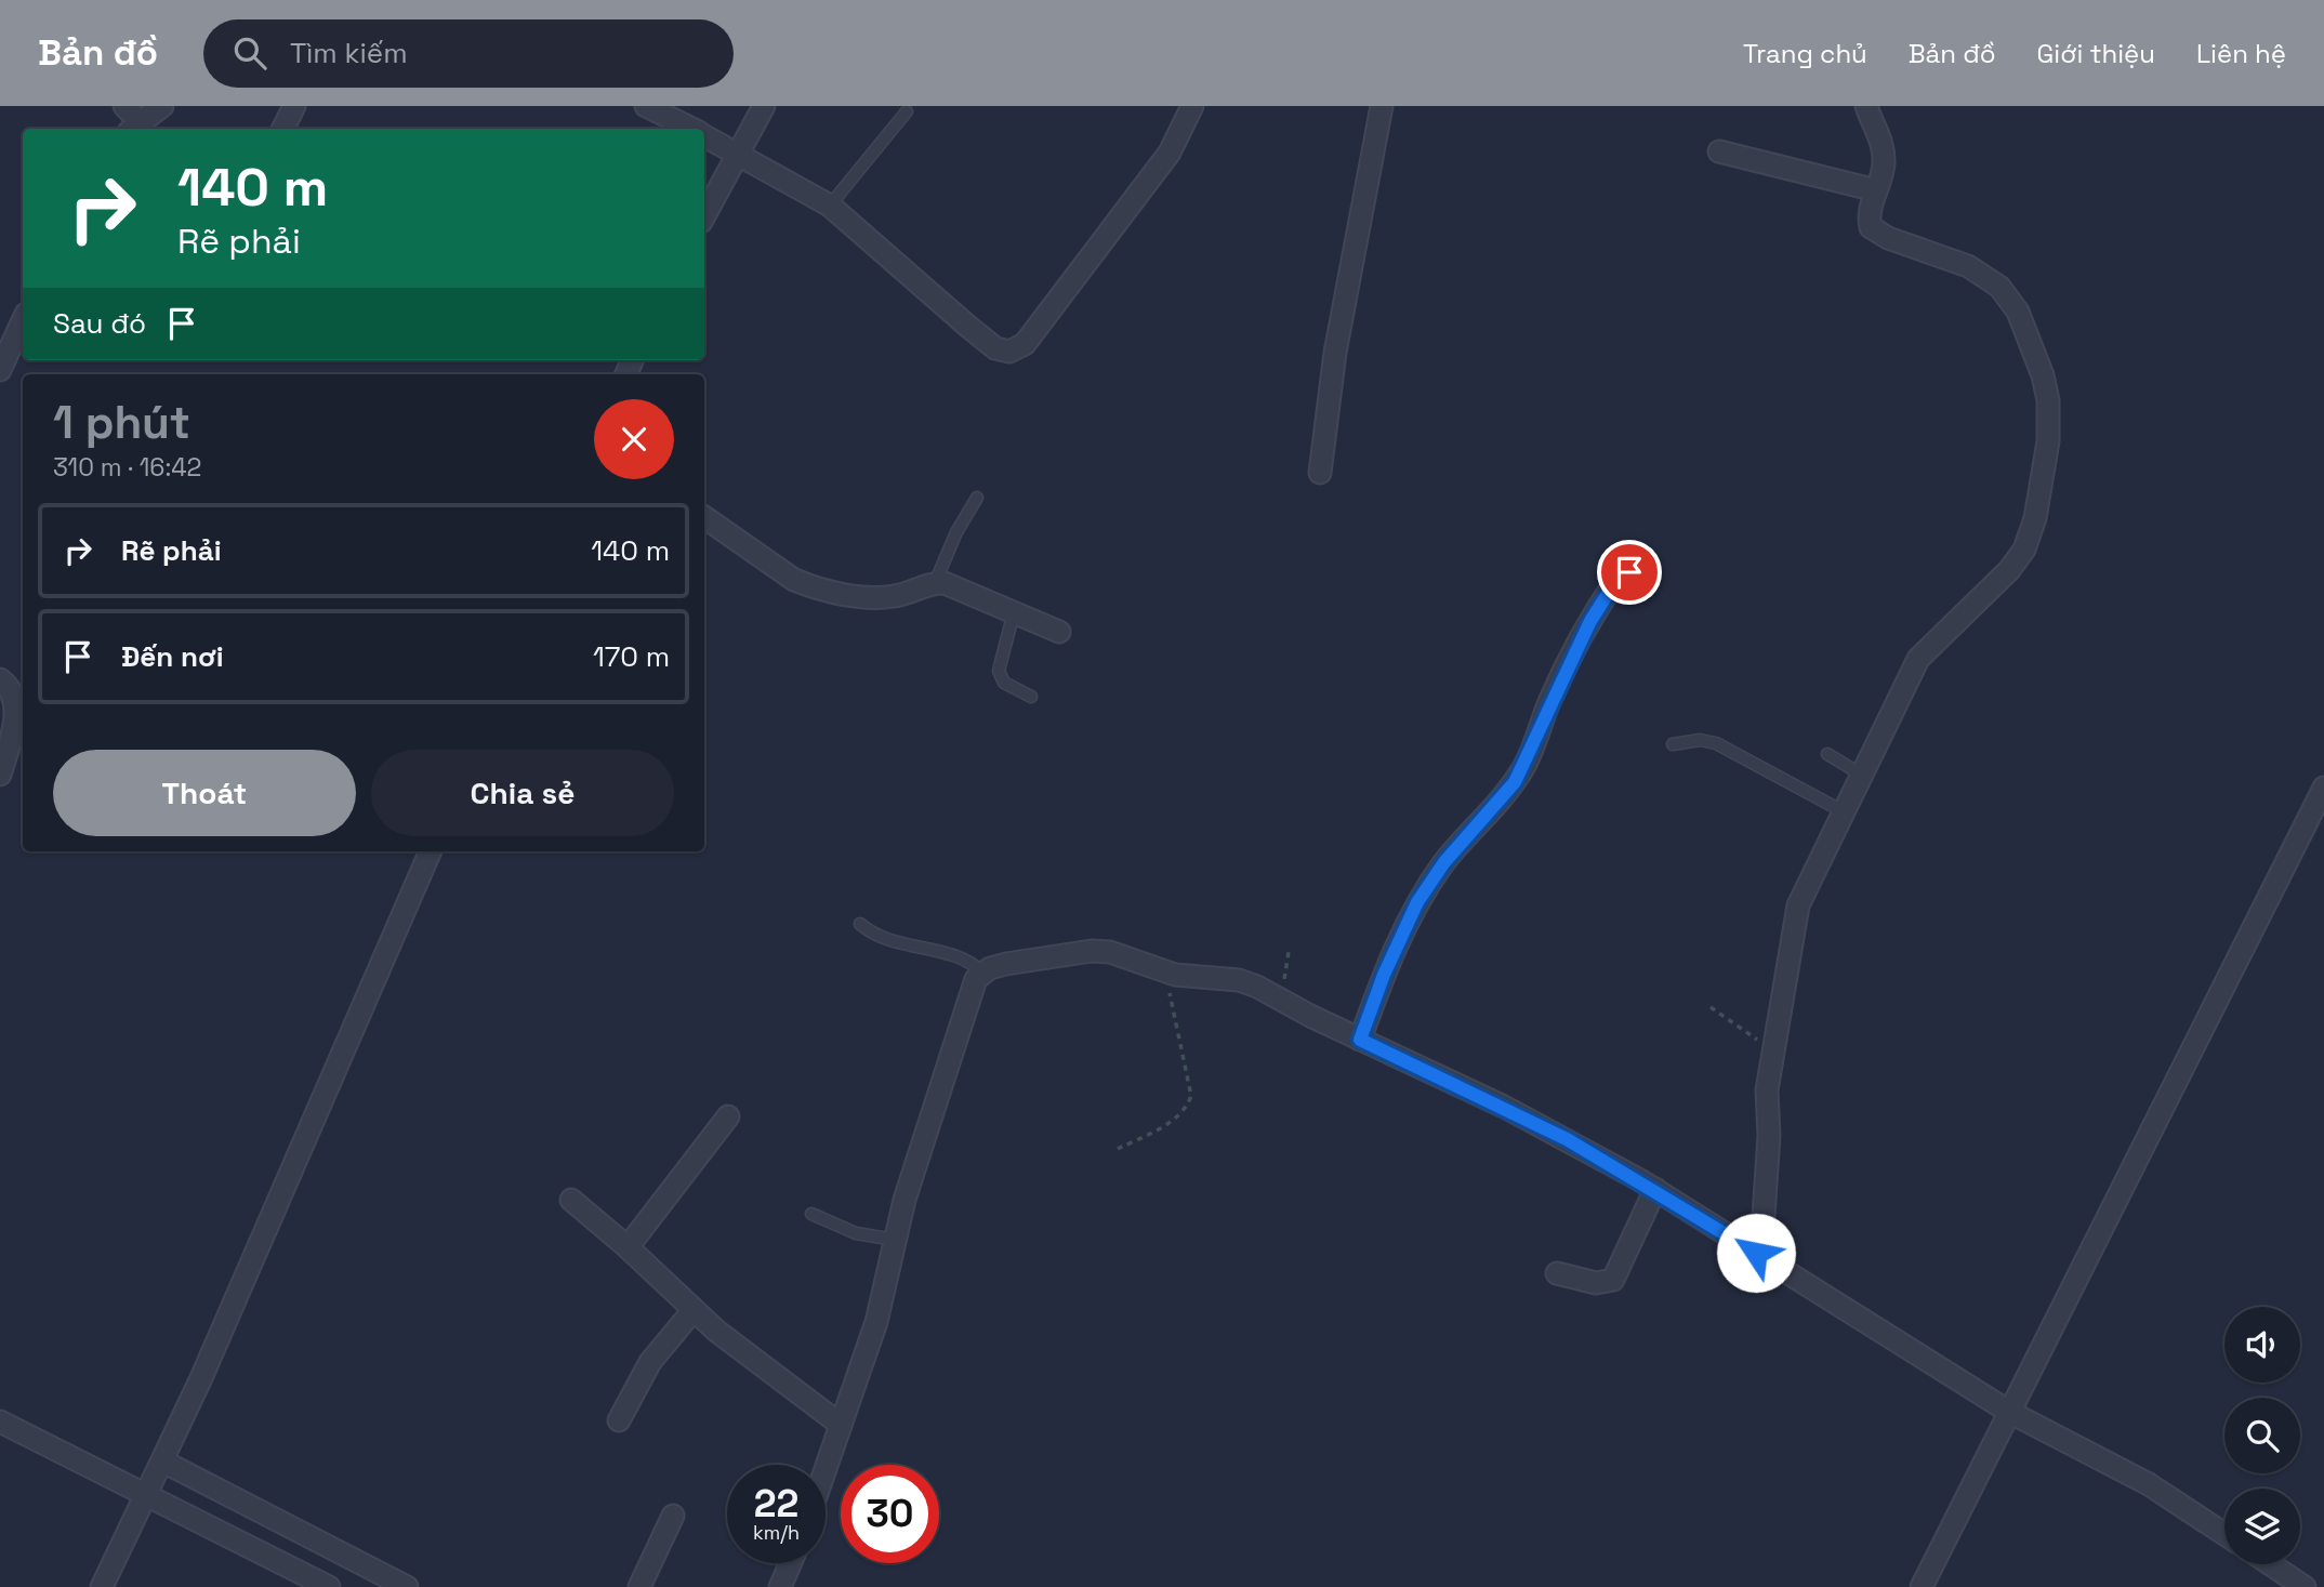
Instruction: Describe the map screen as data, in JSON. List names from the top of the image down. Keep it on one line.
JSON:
{"page":{"header":"Bản đồ","search":"Tìm kiếm","nav":["Trang chủ","Bản đồ","Giới thiệu","Liên hệ"],"turn":["140 m","Rẽ phải"],"then":"Sau đó","heading":["1 phút","310 m · 16:42"],"list":[{"name":"Rẽ phải","value":"140 m"},{"name":"Đến nơi","value":"170 m"}],"buttons":["Thoát","Chia sẻ"],"speed":"22 km/h","limit":"30"}}
